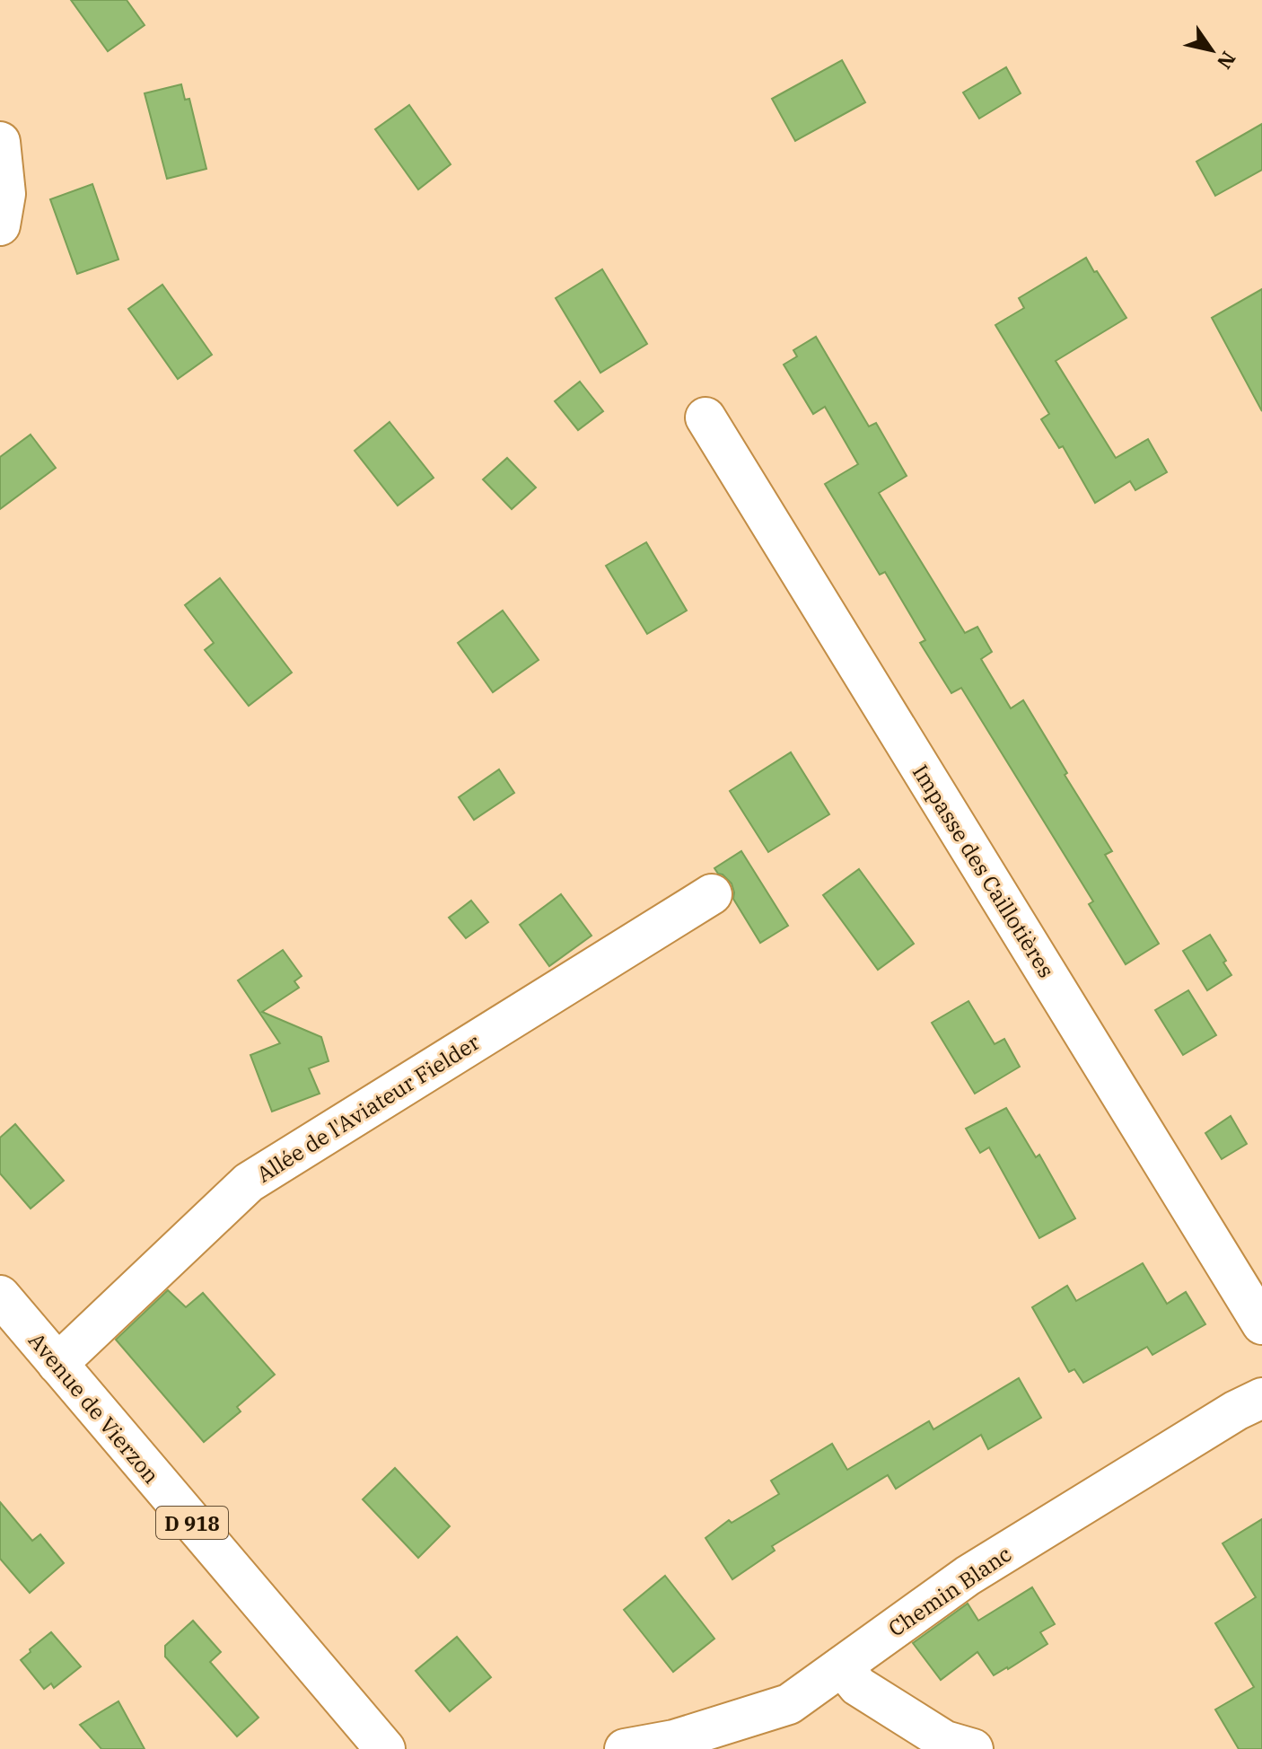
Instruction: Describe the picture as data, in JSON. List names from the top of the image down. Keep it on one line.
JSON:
{"streets":{"street":["Impasse des Caillotières","Allée de l'Aviateur Fielder","Avenue de Vierzon","D 918","Chemin Blanc"]},"crossings":[["Allée de l'Aviateur Fielder","Avenue de Vierzon"]],"north":"bottom right"}
